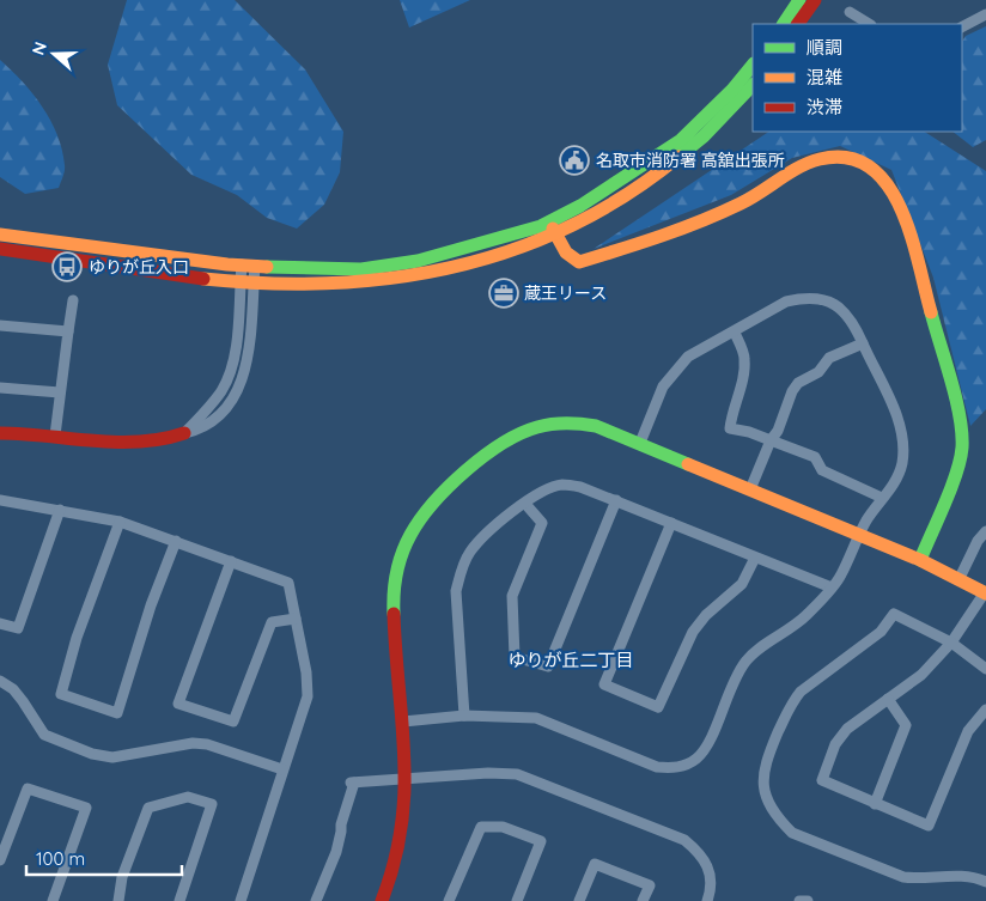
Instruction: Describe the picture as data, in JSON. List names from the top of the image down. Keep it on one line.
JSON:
{"districts":["ゆりが丘二丁目"],"places":{"public building":["名取市消防署 高舘出張所"],"bus stop":["ゆりが丘入口"],"office":["蔵王リース"]},"legend":["順調","混雑","渋滞"],"scale_bar":"100 m","north":"left"}
